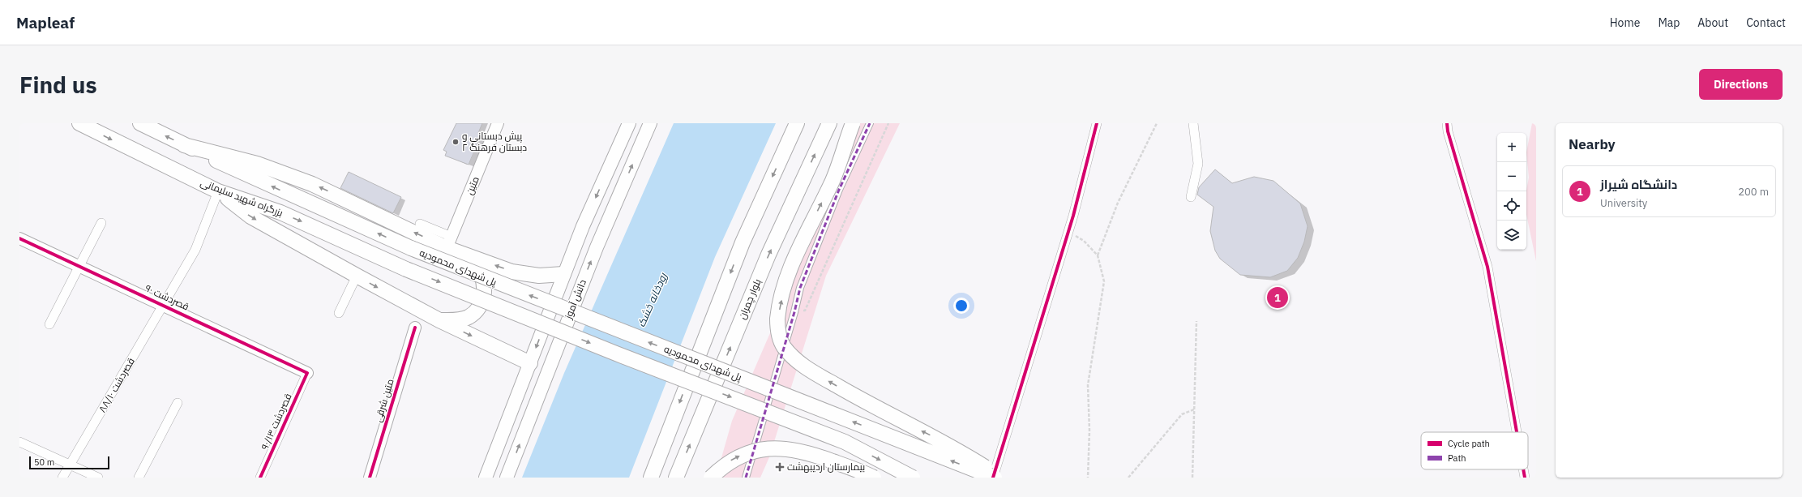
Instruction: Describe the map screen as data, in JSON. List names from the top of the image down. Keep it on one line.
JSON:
{"streets":{"main road":["بزرگراه شهید سلیمانی","پل شهدای محمودیه","دانش آموز","بلوار چمران"],"street":["متین","۹۰ قصردشت","۸۸/۱۰ قصردشت","متین شرقی","۹۰/۱۳ قصردشت"]},"crossings":[["بزرگراه شهید سلیمانی","۸۸/۱۰ قصردشت"],["۹۰ قصردشت","۸۸/۱۰ قصردشت"],["۹۰ قصردشت","۹۰/۱۳ قصردشت"]],"water":["رودخانه خشک"],"places":{"other":["پیش دبستانی و دبستان فرهنگ ۲"],"health":["بیمارستان اردیبهشت"]},"legend":["Cycle path","Path"],"scale_bar":"50 m","page":{"header":"Mapleaf","nav":["Home","Map","About","Contact"],"buttons":"Directions","title":"Find us","heading":"Nearby","map_buttons":["+","−"],"list":[{"mark":"1","name":"دانشگاه شیراز","note":"University","value":"200 m"}],"pins":"1","scale":"50 m"}}
